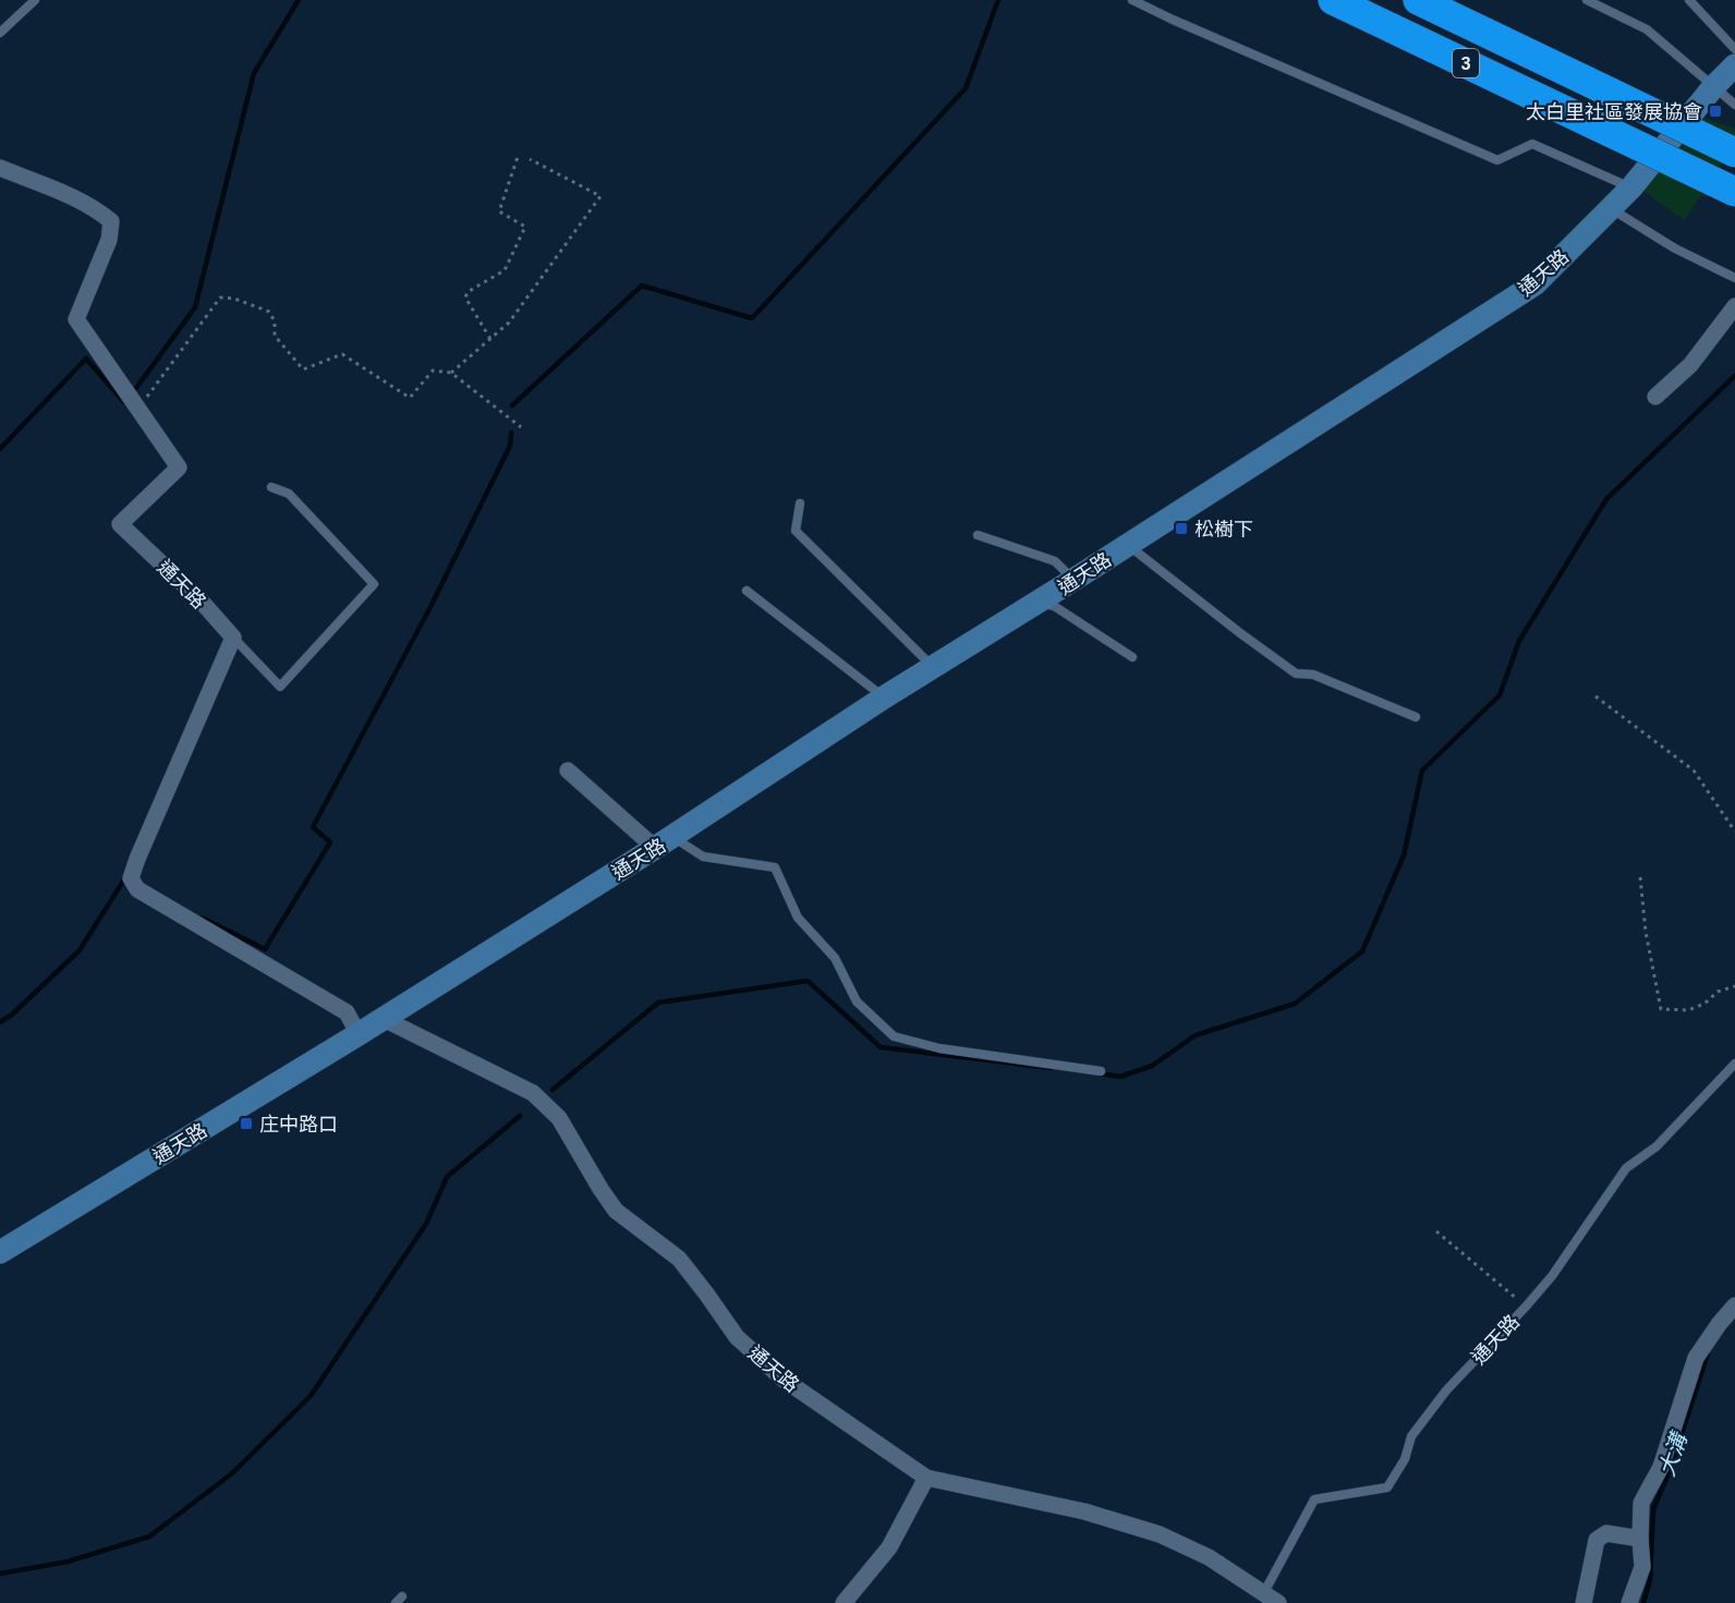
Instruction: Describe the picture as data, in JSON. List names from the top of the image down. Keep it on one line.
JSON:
{"streets":{"highway":["3"],"street":["通天路"]},"water":["大溝"],"places":{"transit":["太白里社區發展協會","松樹下","庄中路口"]}}
